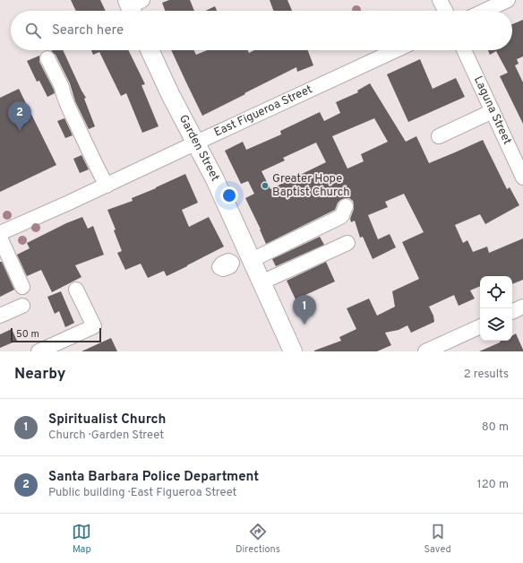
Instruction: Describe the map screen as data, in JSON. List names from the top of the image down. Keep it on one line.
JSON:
{"streets":{"main road":["Garden Street"],"street":["Laguna Street","East Figueroa Street"]},"crossings":[["East Figueroa Street","Garden Street"]],"places":["Greater Hope Baptist Church"],"scale_bar":"50 m","page":{"search":"Search here","pins":["2","1"],"scale":"50 m","heading":["Nearby","2 results"],"list":[{"mark":"1","name":"Spiritualist Church","note":"Church · Garden Street","value":"80 m"},{"mark":"2","name":"Santa Barbara Police Department","note":"Public building · East Figueroa Street","value":"120 m"}],"nav":["Map","Directions","Saved"]}}
